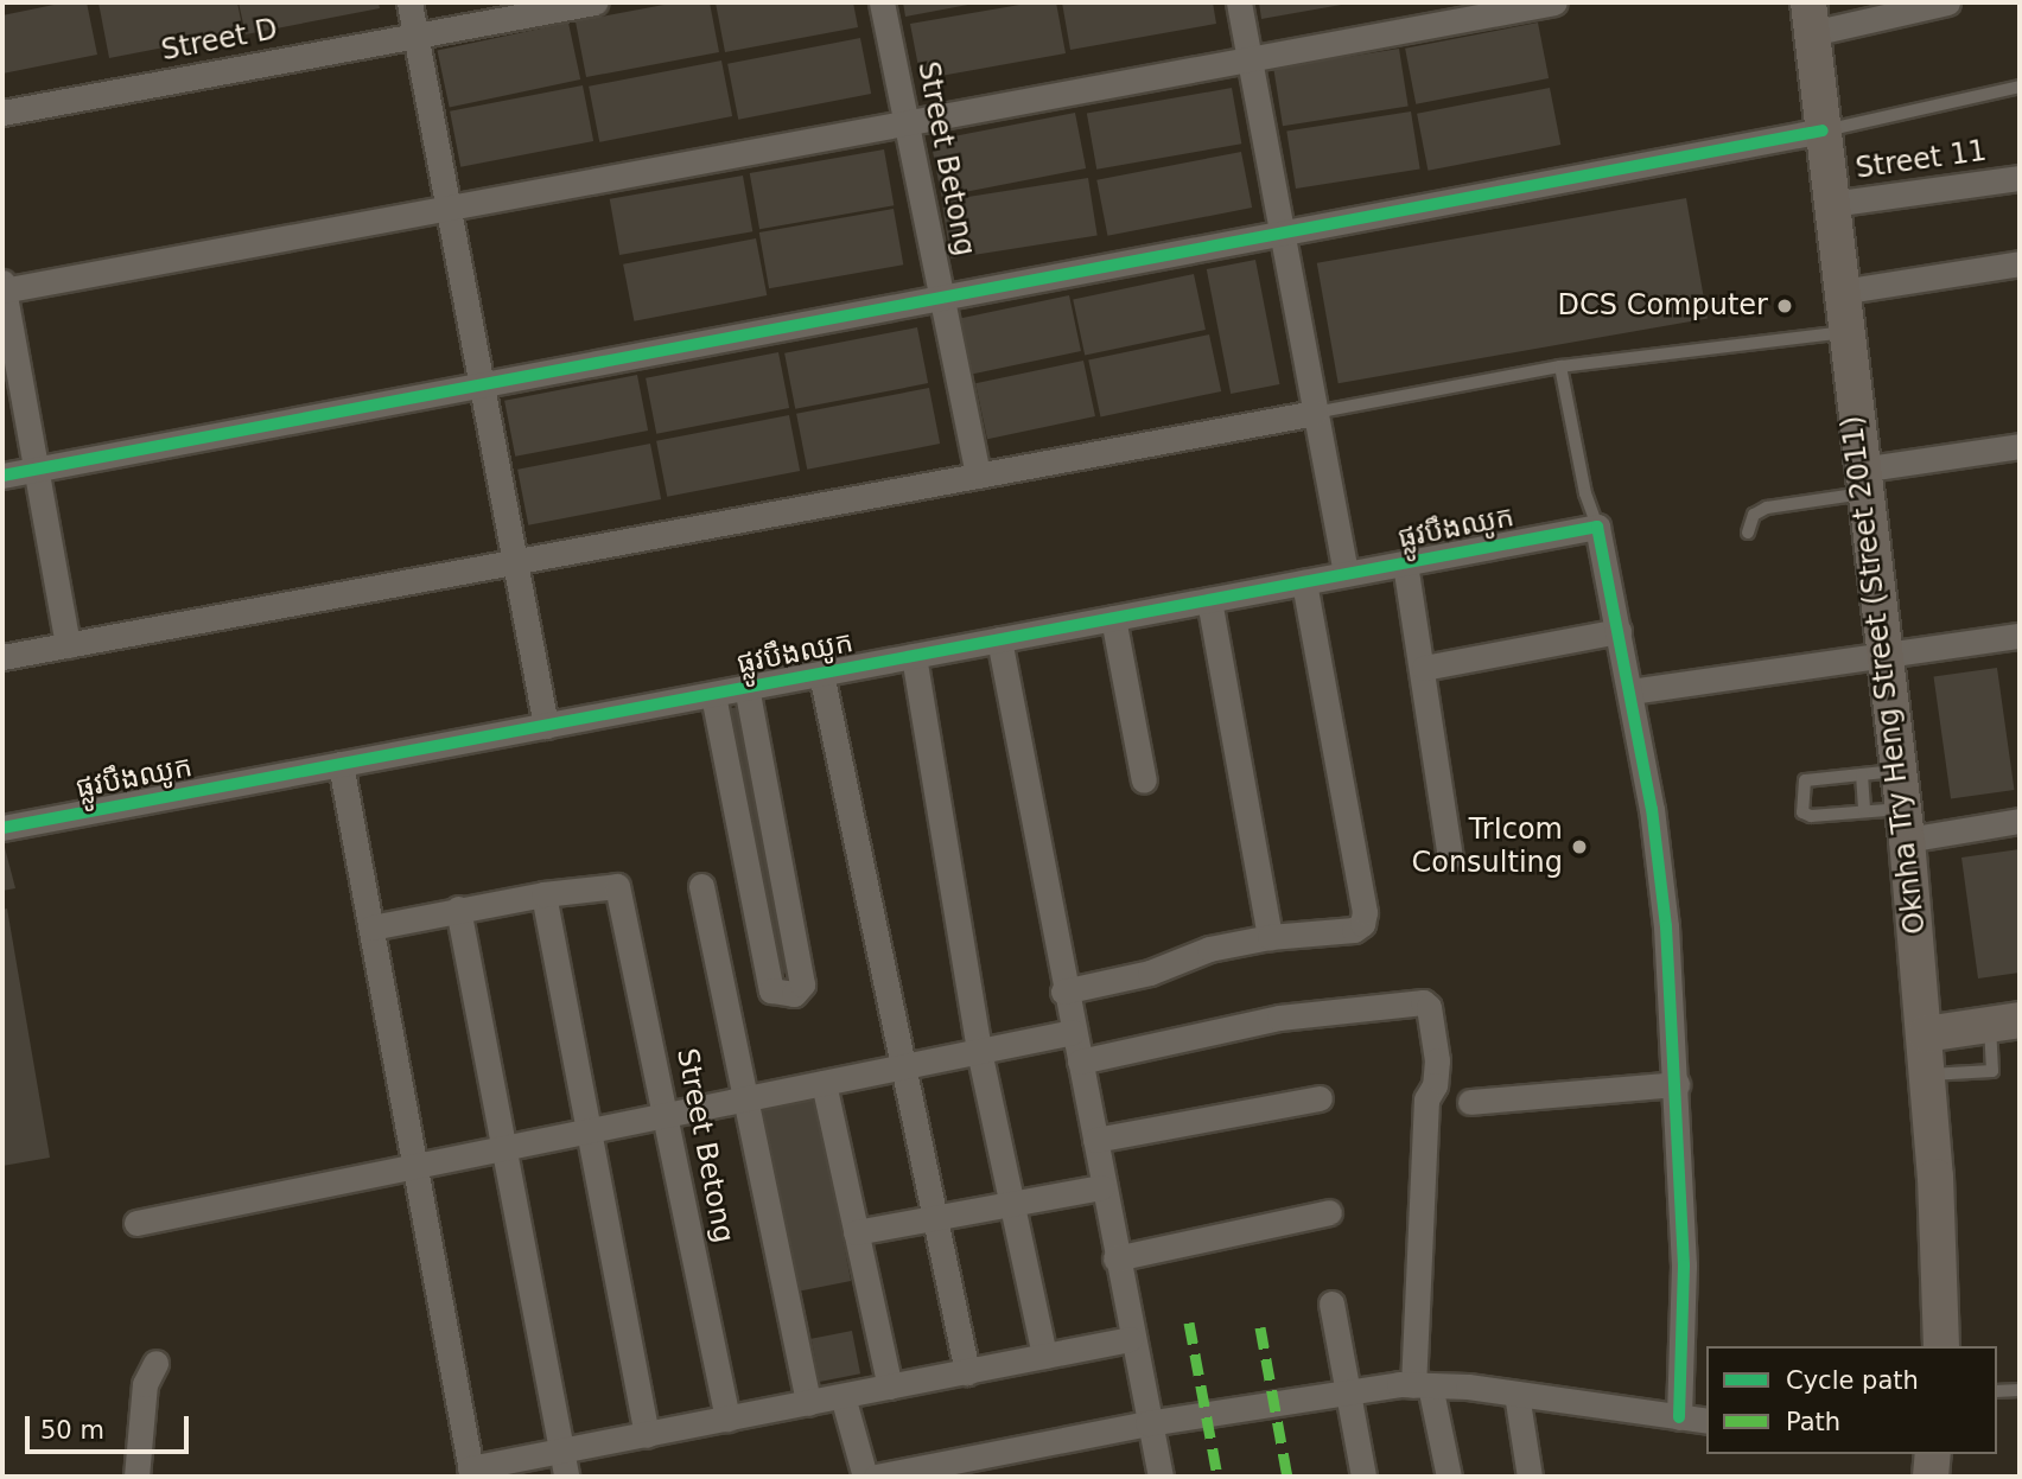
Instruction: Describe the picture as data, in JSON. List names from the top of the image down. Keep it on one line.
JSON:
{"streets":{"main road":["Oknha Try Heng Street (Street 2011)"],"street":["Street D","Street Betong","Street 11","ផ្លូវបឹងឈូក"]},"crossings":[["Street 11","Oknha Try Heng Street (Street 2011)"]],"places":["DCS Computer","TrIcom Consulting"],"legend":["Cycle path","Path"],"scale_bar":"50 m"}
